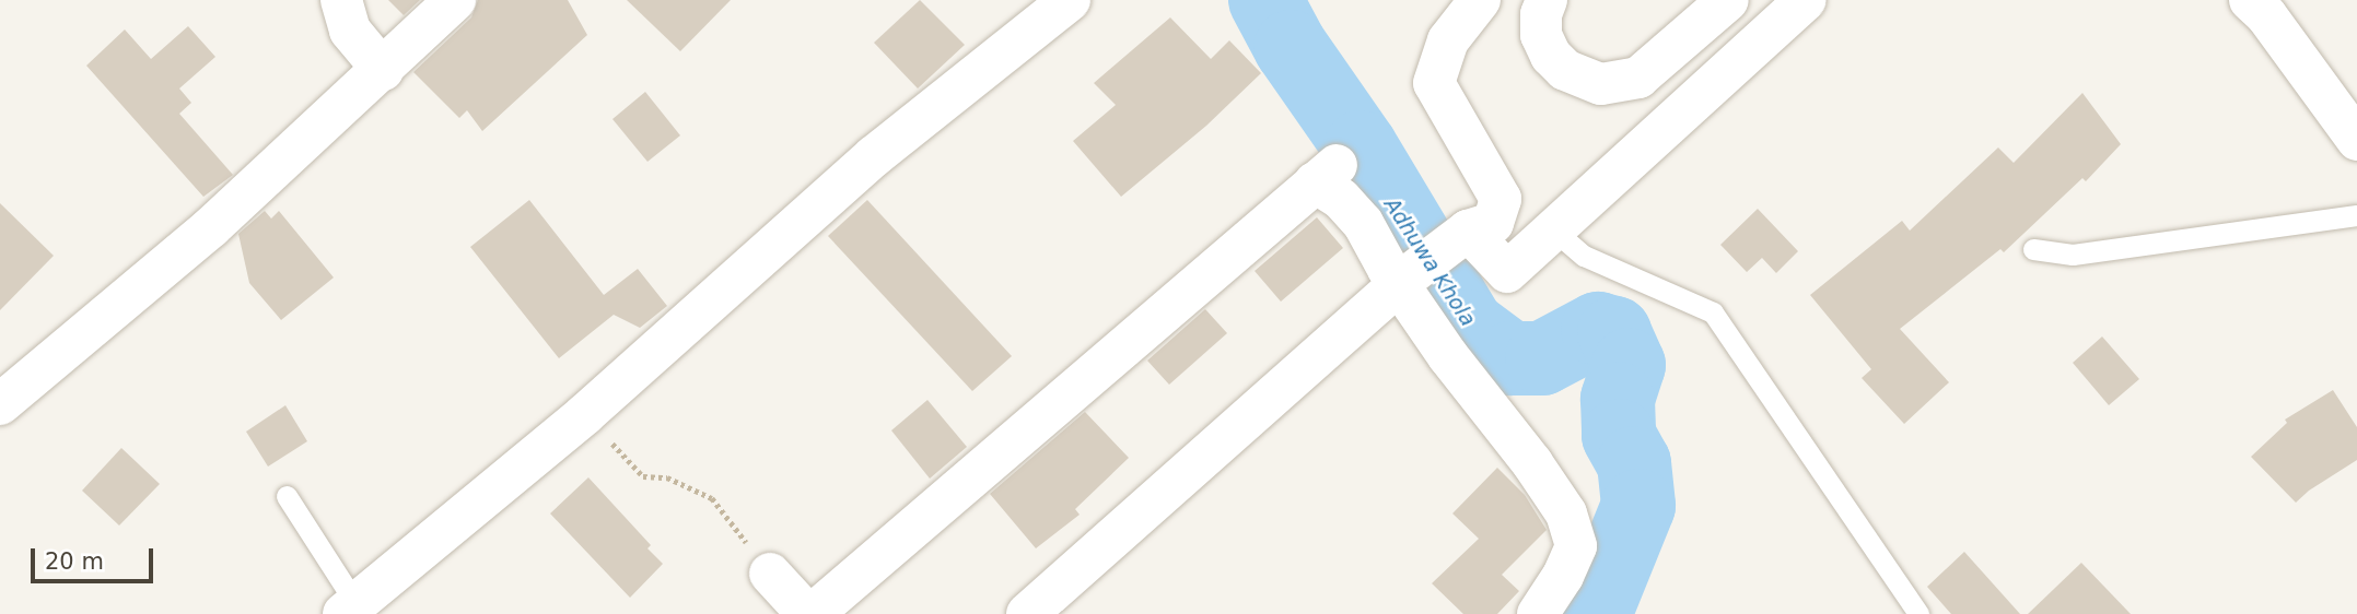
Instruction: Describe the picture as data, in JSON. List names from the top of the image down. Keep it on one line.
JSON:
{"water":["Adhuwa Khola"],"scale_bar":"20 m"}
